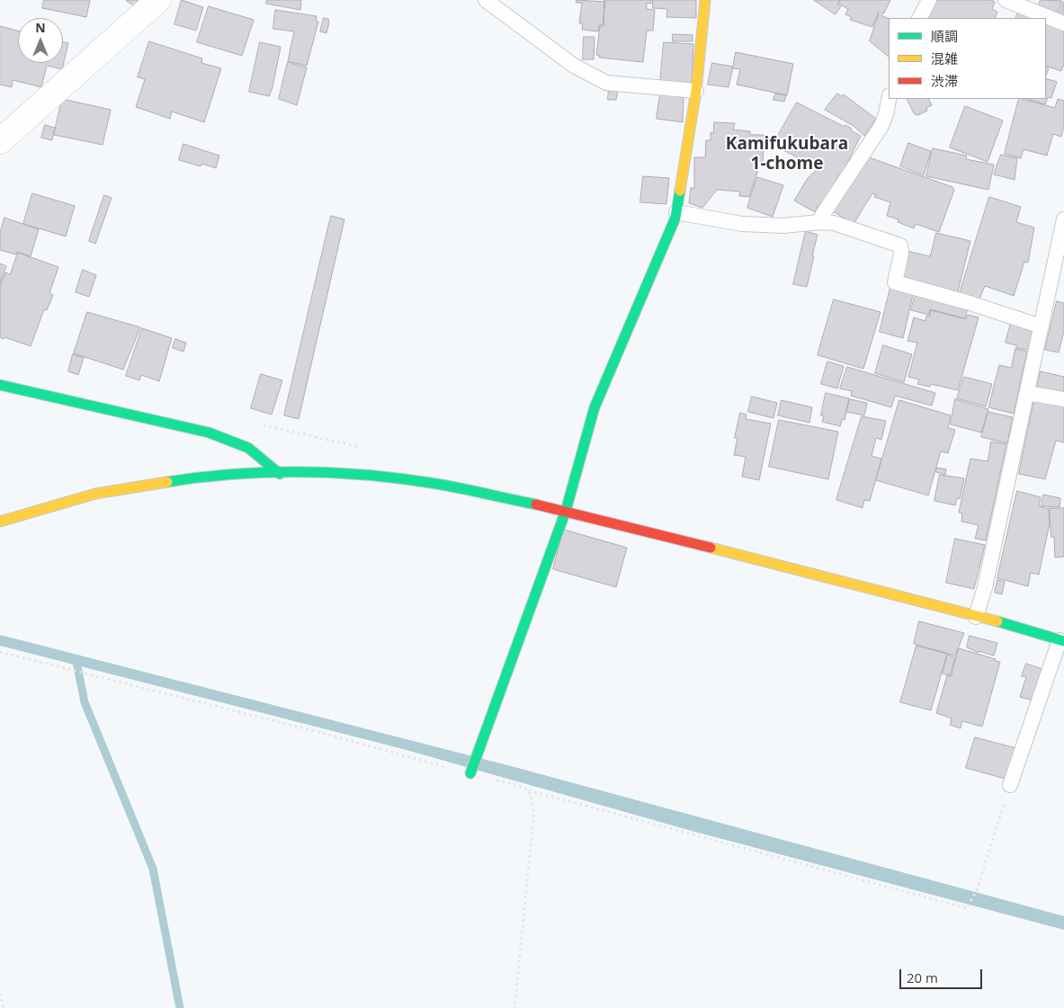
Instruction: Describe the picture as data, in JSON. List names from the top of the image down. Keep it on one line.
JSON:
{"districts":["Kamifukubara 1-chome"],"legend":["順調","混雑","渋滞"],"scale_bar":"20 m","north":"top"}
